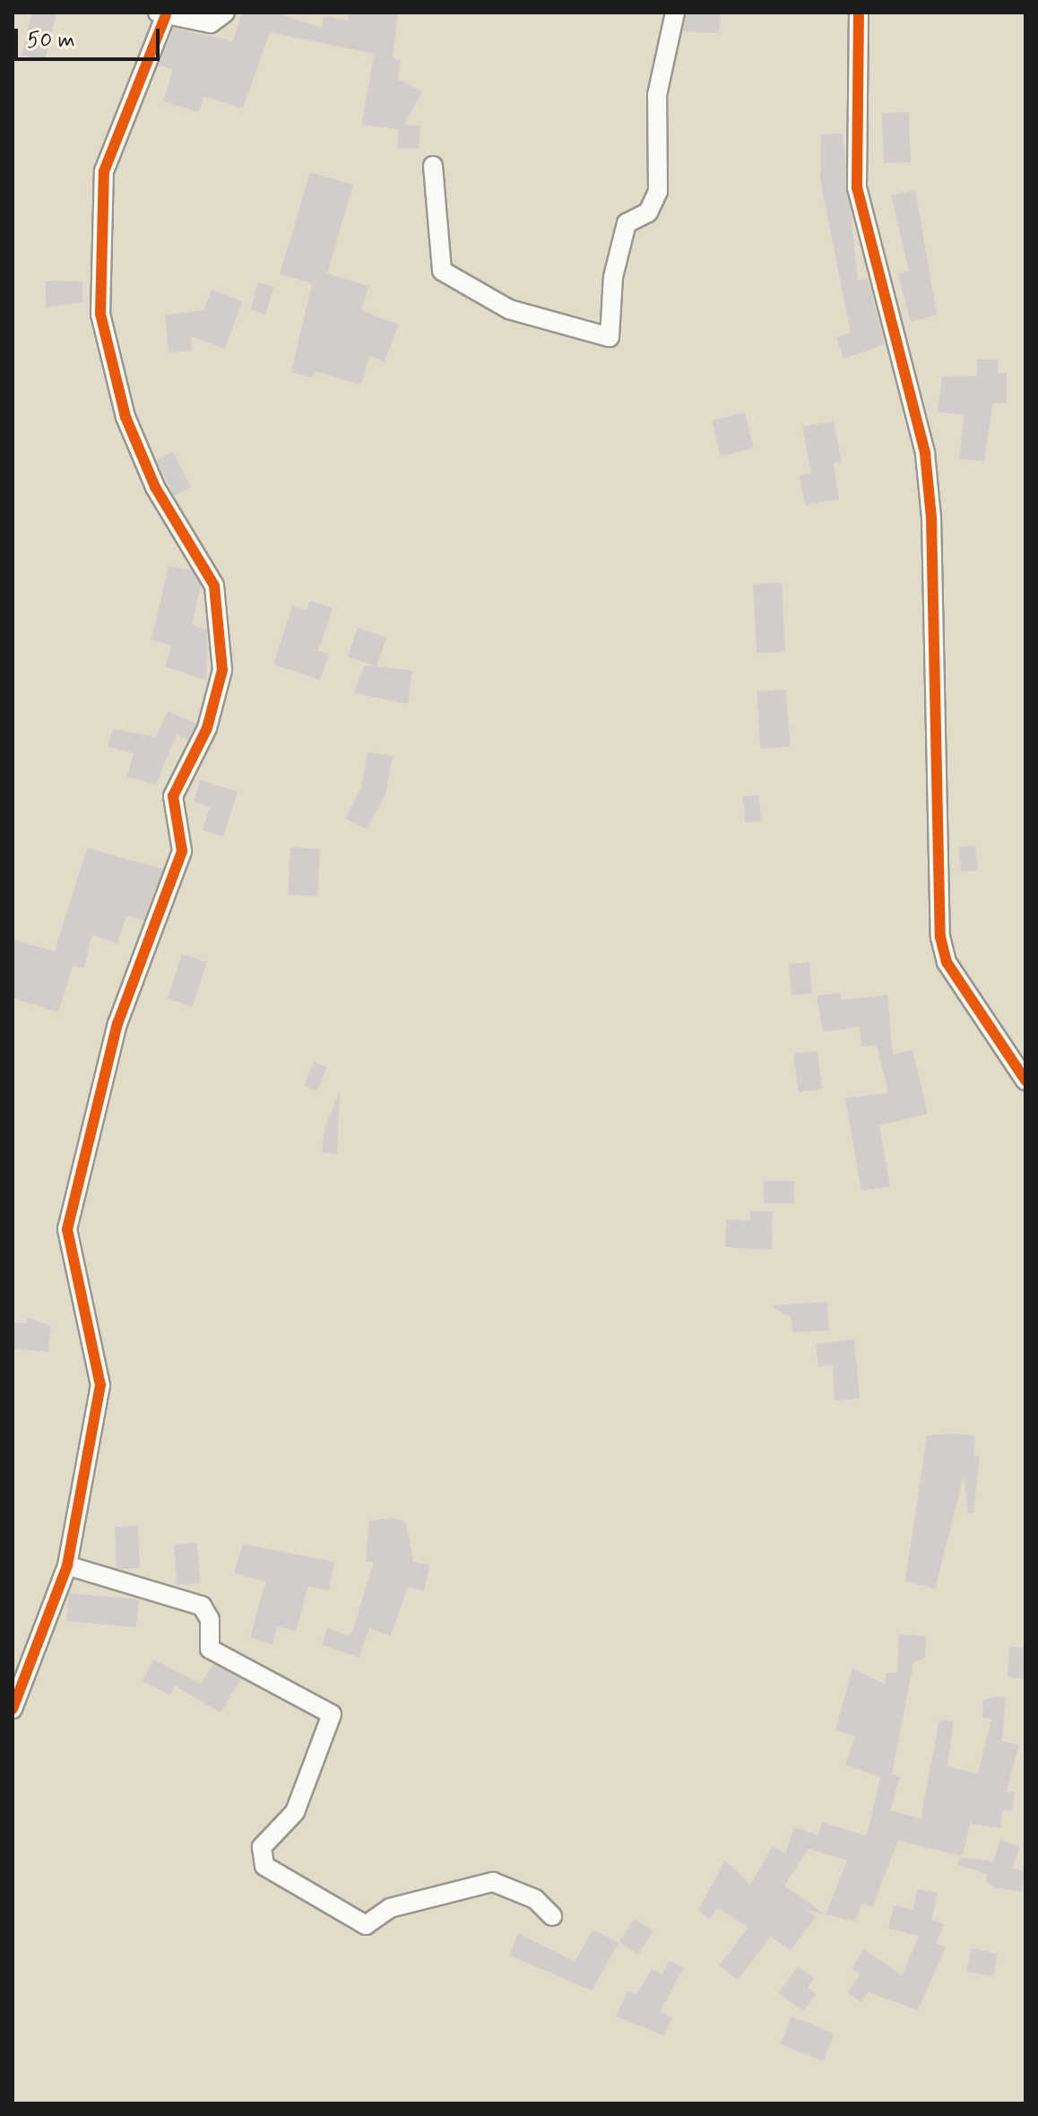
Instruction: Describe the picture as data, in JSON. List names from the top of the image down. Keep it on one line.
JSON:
{"scale_bar":"50 m"}
